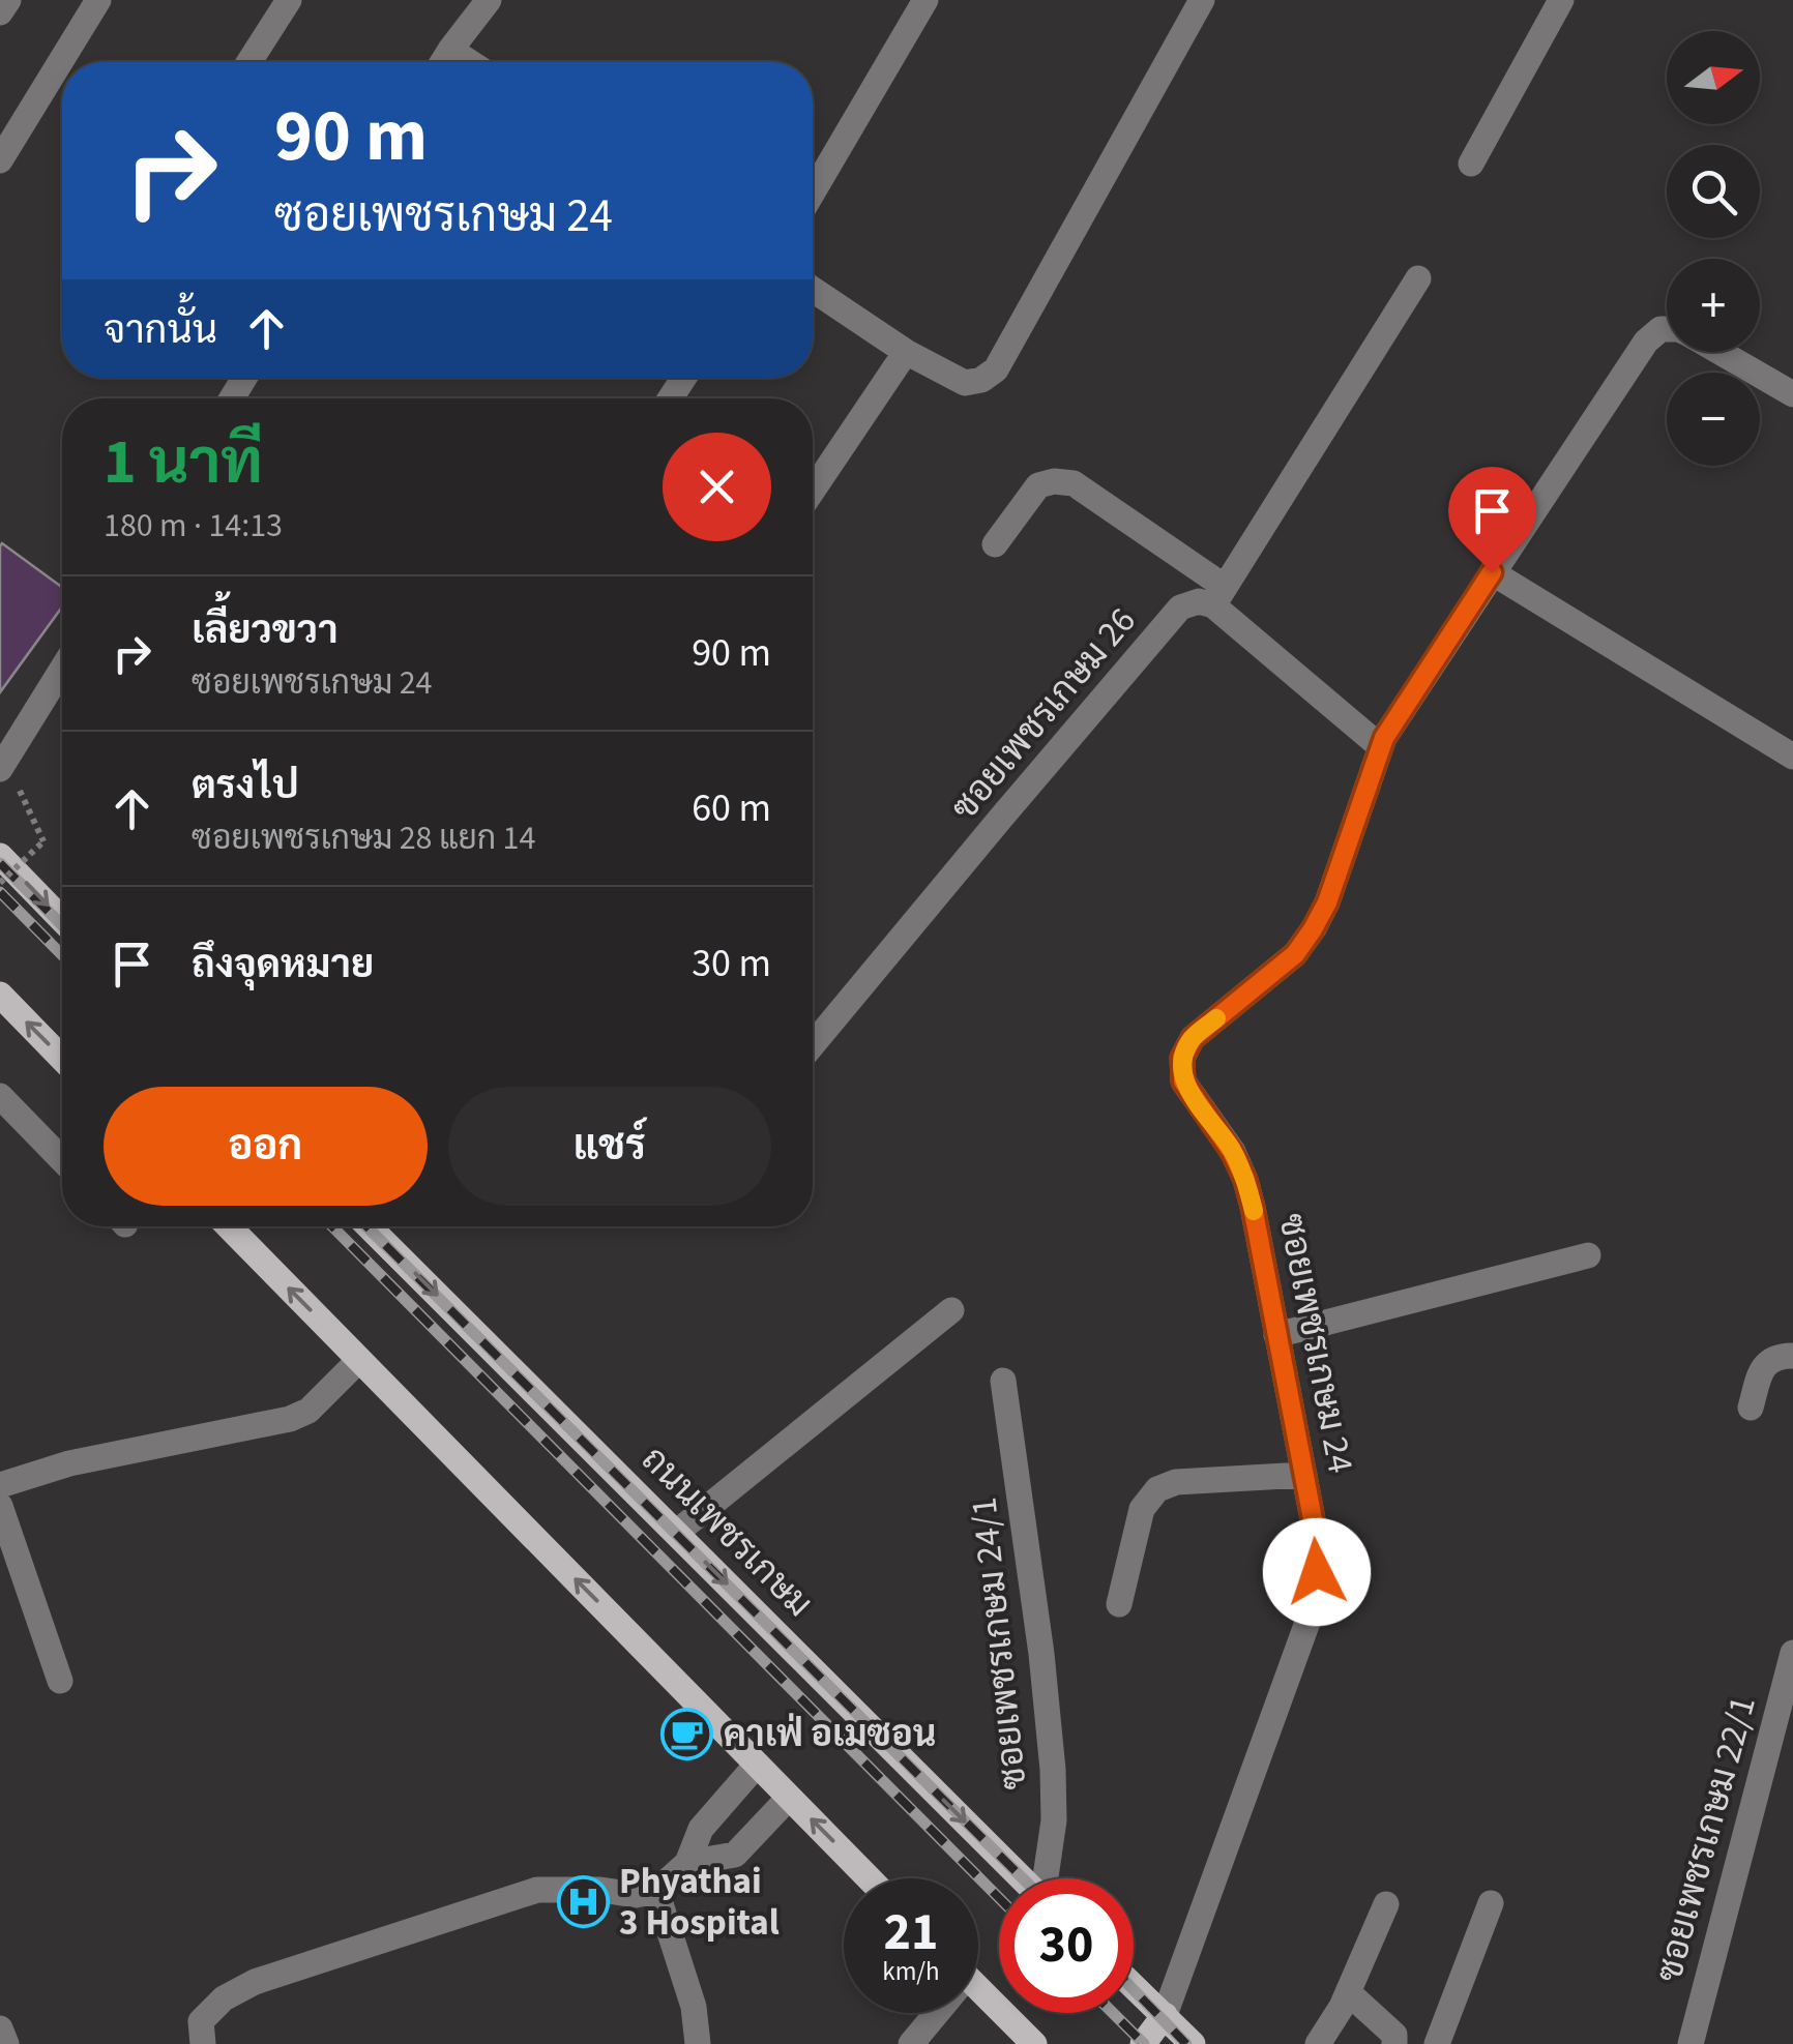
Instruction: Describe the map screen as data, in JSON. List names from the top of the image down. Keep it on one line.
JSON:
{"streets":{"main road":["ถนนเพชรเกษม"],"street":["ซอยเพชรเกษม 26","ซอยเพชรเกษม 24","ซอยเพชรเกษม 24/1","ซอยเพชรเกษม 22/1"]},"places":{"cafe":["คาเฟ่ อเมซอน"],"hospital":["Phyathai 3 Hospital"]},"north":"right","page":{"map_buttons":["+","−"],"turn":["90 m","ซอยเพชรเกษม 24"],"then":"จากนั้น","heading":["1 นาที","180 m · 14:13"],"list":[{"name":"เลี้ยวขวา","note":"ซอยเพชรเกษม 24","value":"90 m"},{"name":"ตรงไป","note":"ซอยเพชรเกษม 28 แยก 14","value":"60 m"},{"name":"ถึงจุดหมาย","value":"30 m"}],"buttons":["ออก","แชร์"],"speed":"21 km/h","limit":"30"}}
